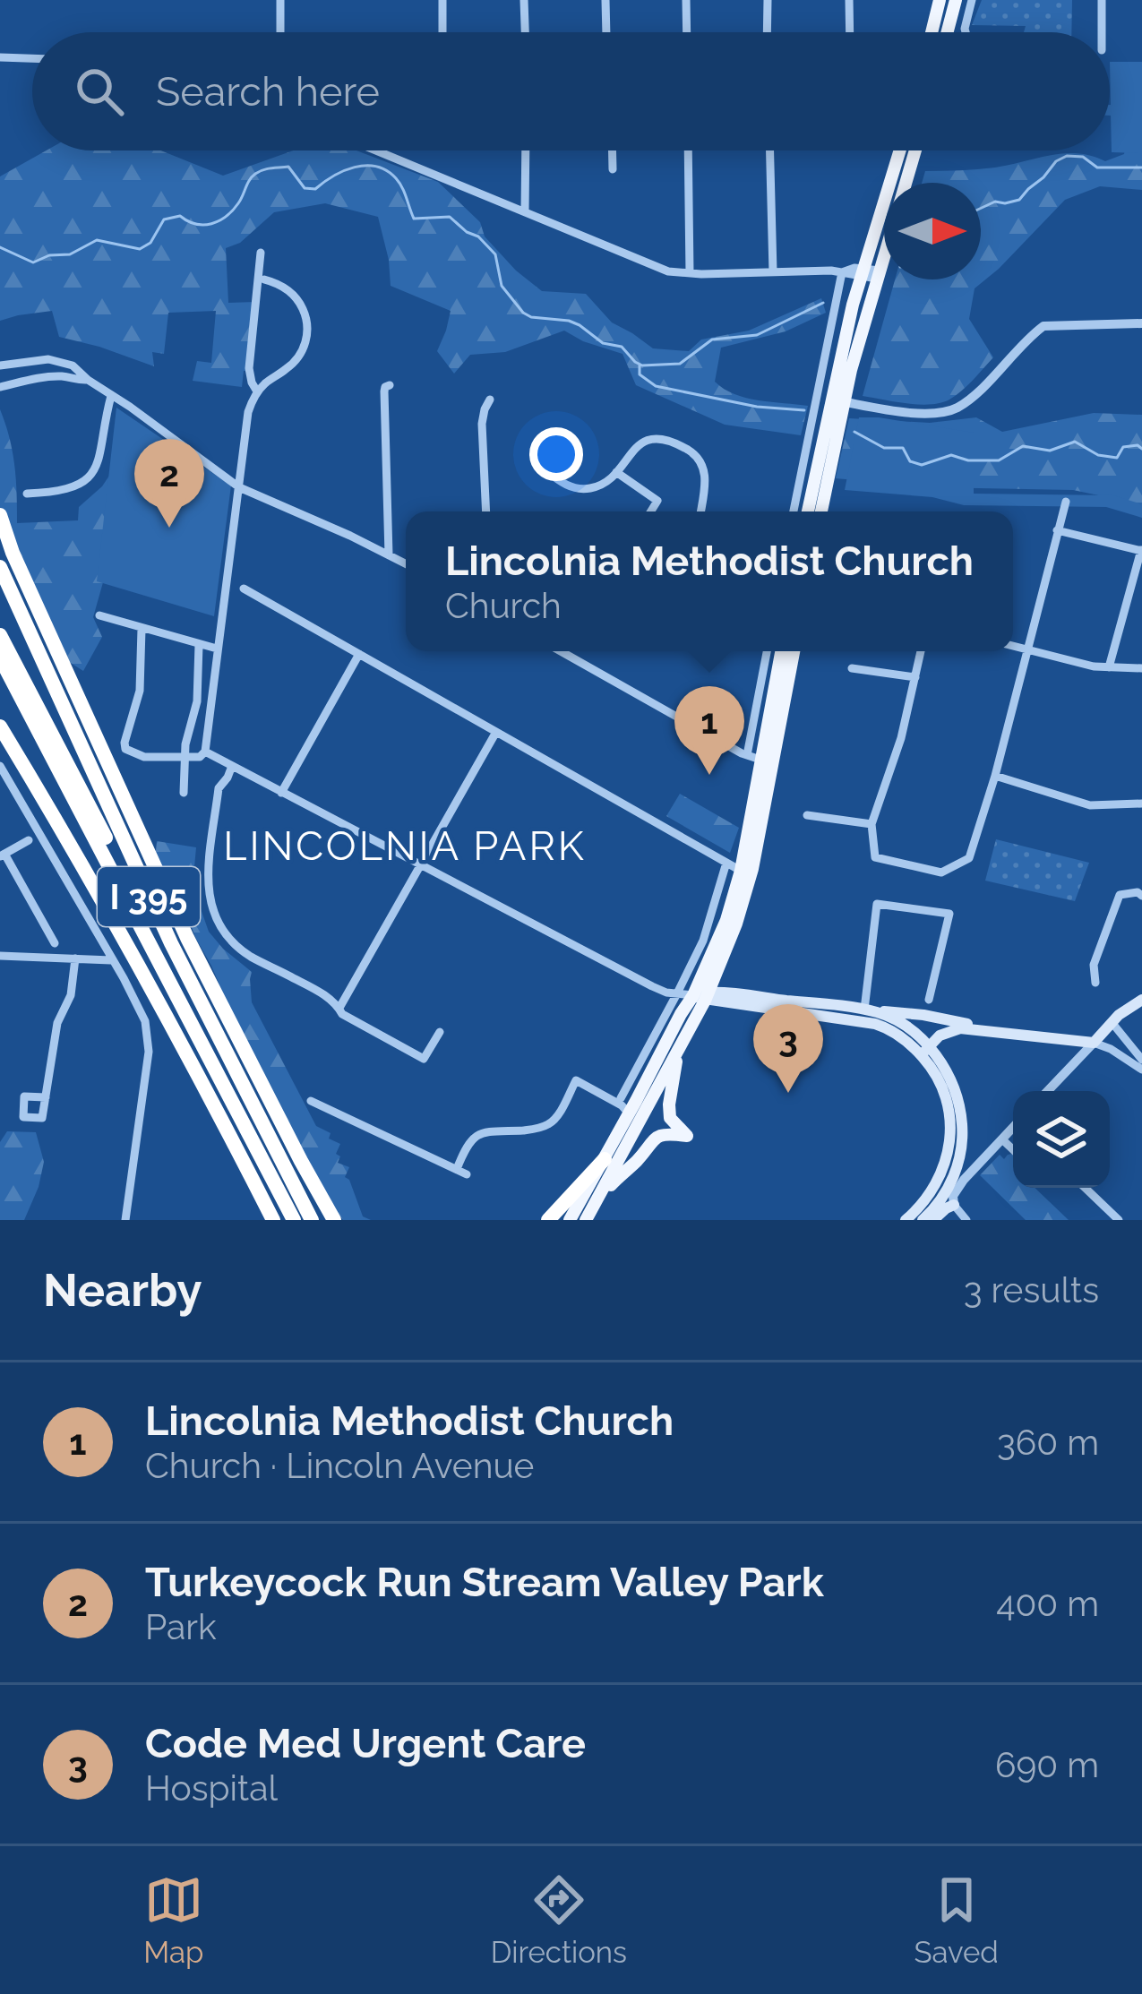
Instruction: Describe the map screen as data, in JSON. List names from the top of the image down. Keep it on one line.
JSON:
{"streets":{"highway":["I 395"]},"districts":["LINCOLNIA PARK"],"north":"right","page":{"search":"Search here","pins":["2","1","3"],"popup":["Lincolnia Methodist Church","Church"],"heading":["Nearby","3 results"],"list":[{"mark":"1","name":"Lincolnia Methodist Church","note":"Church · Lincoln Avenue","value":"360 m"},{"mark":"2","name":"Turkeycock Run Stream Valley Park","note":"Park","value":"400 m"},{"mark":"3","name":"Code Med Urgent Care","note":"Hospital","value":"690 m"}],"nav":["Map","Directions","Saved"]}}
